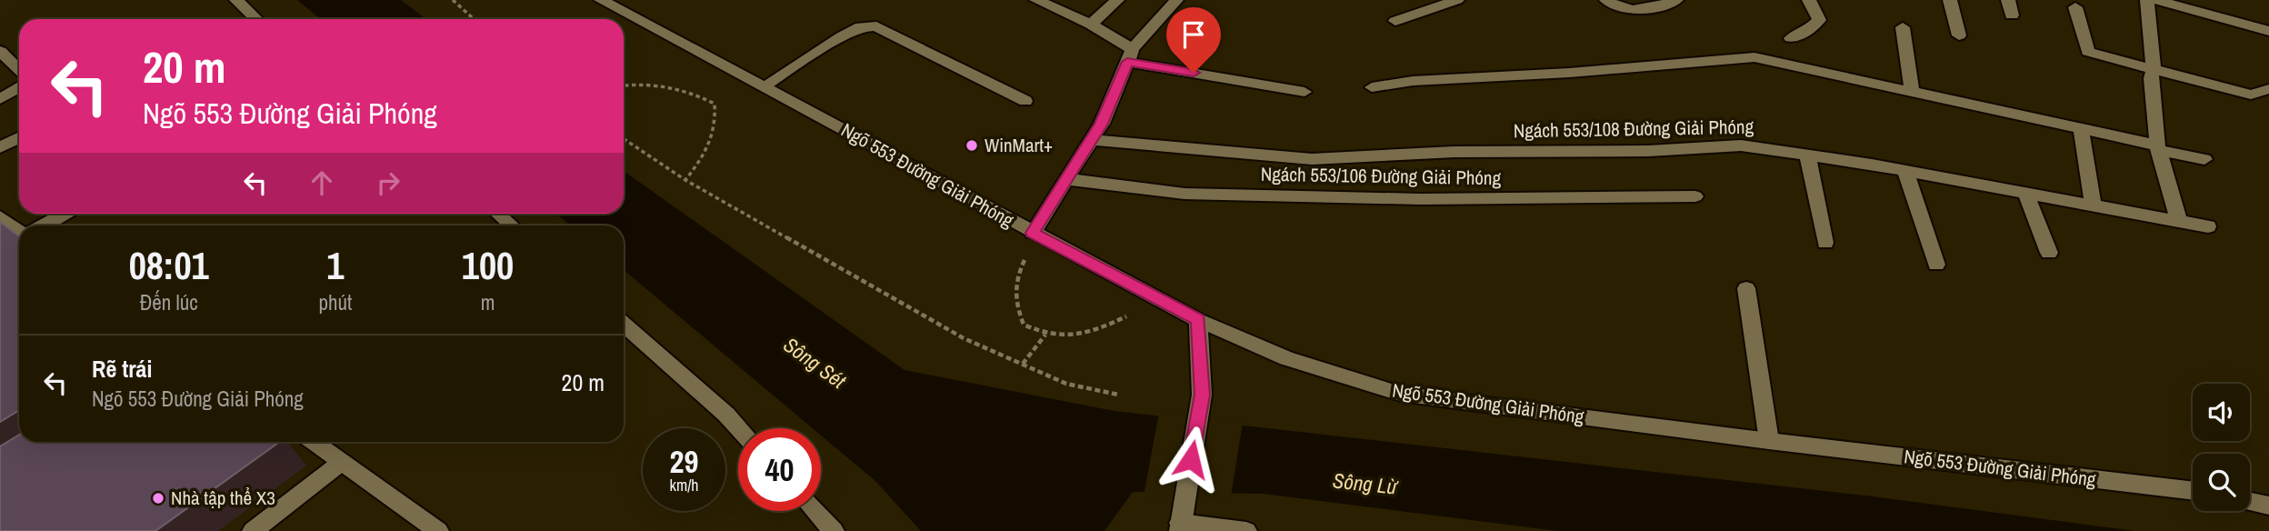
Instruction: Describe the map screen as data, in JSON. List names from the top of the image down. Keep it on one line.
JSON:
{"streets":{"street":["Ngách 553/108 Đường Giải Phóng","Ngõ 553 Đường Giải Phóng","Ngách 553/106 Đường Giải Phóng"]},"water":["Sông Sét","Sông Lừ"],"places":["WinMart+","Nhà tập thể X3"],"page":{"turn":["20 m","Ngõ 553 Đường Giải Phóng"],"eta":["08:01","Đến lúc","1","phút","100","m"],"list":[{"name":"Rẽ trái","note":"Ngõ 553 Đường Giải Phóng","value":"20 m"}],"speed":"29 km/h","limit":"40"}}
